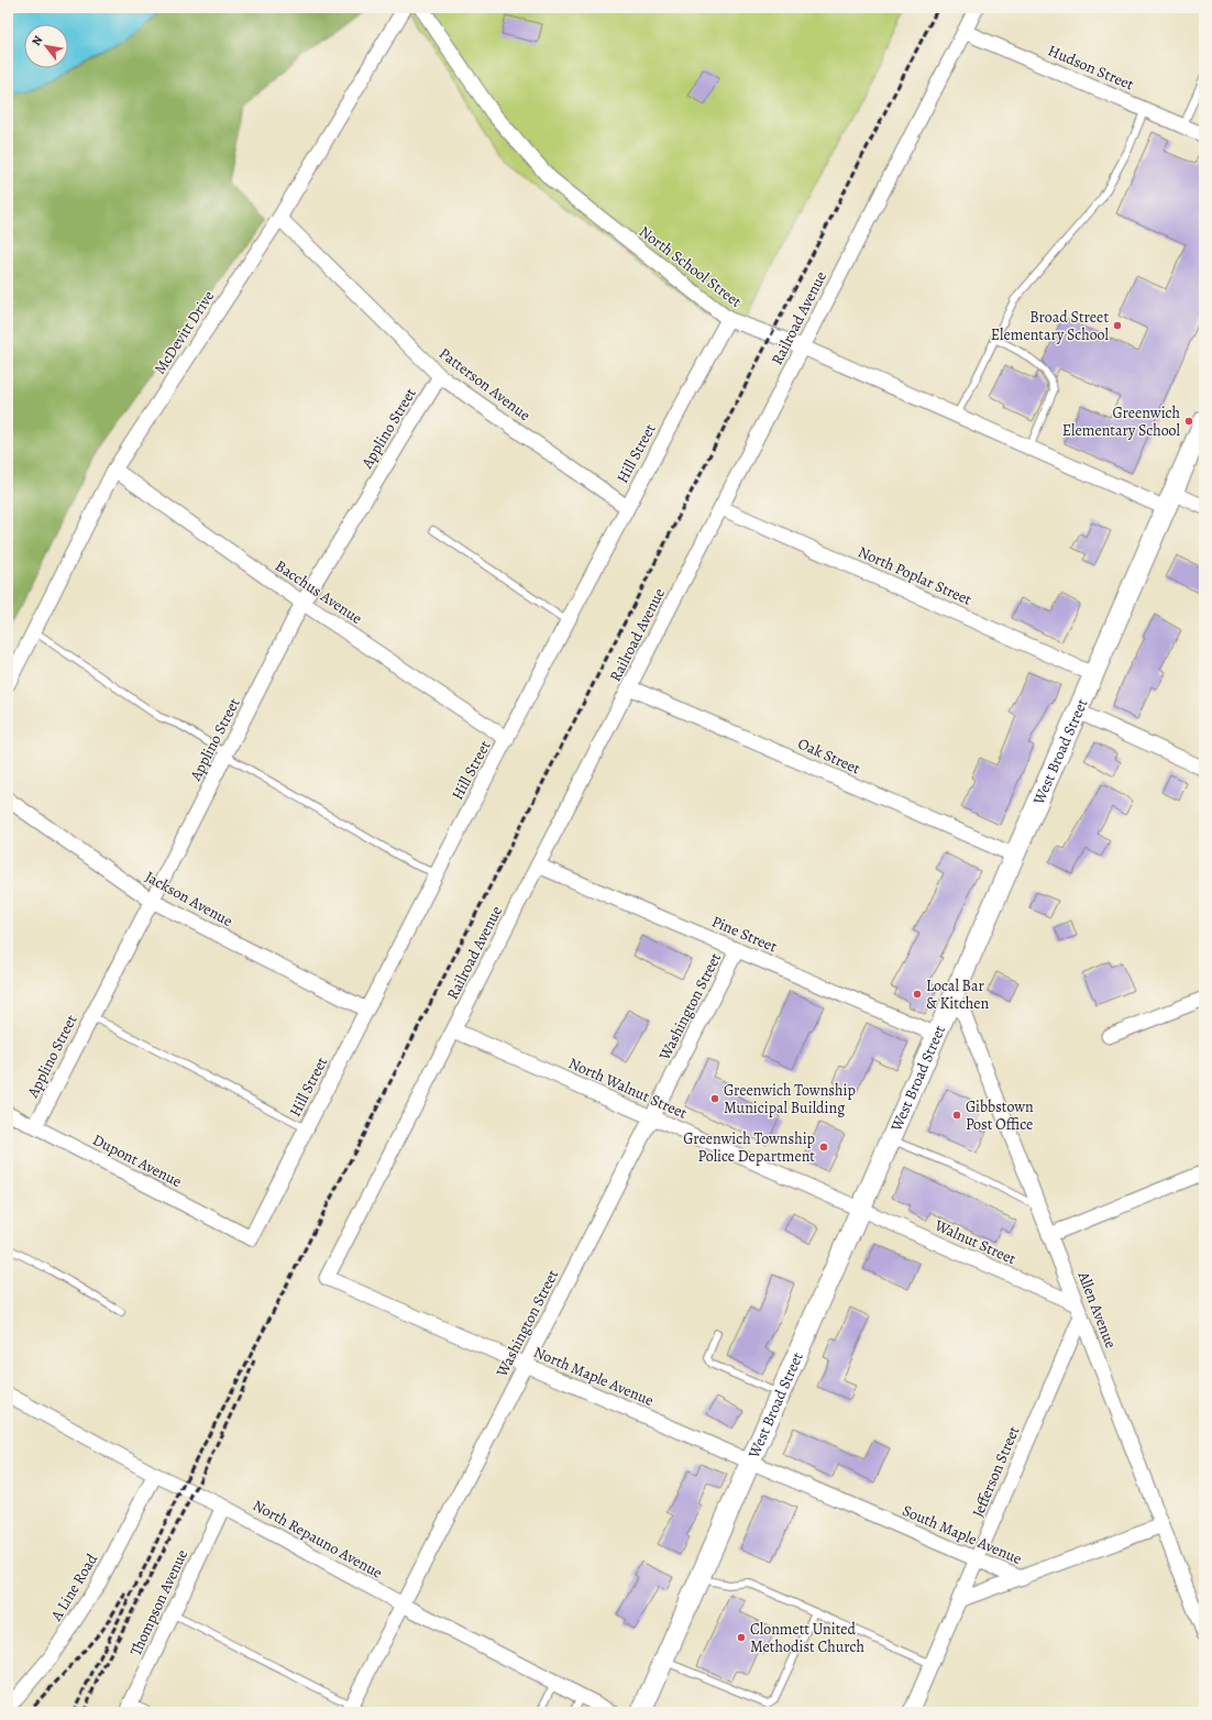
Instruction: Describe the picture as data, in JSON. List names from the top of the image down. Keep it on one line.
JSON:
{"streets":{"main road":["West Broad Street"],"street":["Hudson Street","North School Street","Railroad Avenue","McDevitt Drive","Patterson Avenue","Applino Street","Hill Street","North Poplar Street","Bacchus Avenue","Oak Street","Jackson Avenue","Pine Street","Washington Street","North Walnut Street","Dupont Avenue","Walnut Street","Allen Avenue","North Maple Avenue","Jefferson Street","South Maple Avenue","North Repauno Avenue","A Line Road","Thompson Avenue"]},"crossings":[["Hudson Street","Railroad Avenue"],["North School Street","Railroad Avenue"],["North School Street","Hill Street"],["North School Street","West Broad Street"],["Railroad Avenue","North Poplar Street"],["Railroad Avenue","Oak Street"],["Railroad Avenue","Pine Street"],["Railroad Avenue","North Walnut Street"],["Railroad Avenue","North Maple Avenue"],["McDevitt Drive","Patterson Avenue"],["McDevitt Drive","Bacchus Avenue"],["Patterson Avenue","Applino Street"],["Patterson Avenue","Hill Street"],["Applino Street","Bacchus Avenue"],["Applino Street","Jackson Avenue"],["Applino Street","Dupont Avenue"],["Hill Street","Bacchus Avenue"],["Hill Street","Jackson Avenue"],["Hill Street","Dupont Avenue"],["North Poplar Street","West Broad Street"],["West Broad Street","Oak Street"],["West Broad Street","Pine Street"],["West Broad Street","North Walnut Street"],["West Broad Street","Walnut Street"],["West Broad Street","Allen Avenue"],["West Broad Street","North Maple Avenue"],["West Broad Street","South Maple Avenue"],["Pine Street","Washington Street"],["Washington Street","North Walnut Street"],["Washington Street","North Maple Avenue"],["Washington Street","North Repauno Avenue"],["North Walnut Street","Walnut Street"],["Walnut Street","Allen Avenue"],["Walnut Street","Jefferson Street"],["Allen Avenue","Jefferson Street"],["Allen Avenue","South Maple Avenue"],["North Maple Avenue","South Maple Avenue"],["Jefferson Street","South Maple Avenue"],["North Repauno Avenue","A Line Road"],["North Repauno Avenue","Thompson Avenue"]],"places":["Broad Street Elementary School","Greenwich Elementary School","Local Bar & Kitchen","Greenwich Township Municipal Building","Gibbstown Post Office","Greenwich Township Police Department","Clonmett United Methodist Church"],"north":"top left"}
